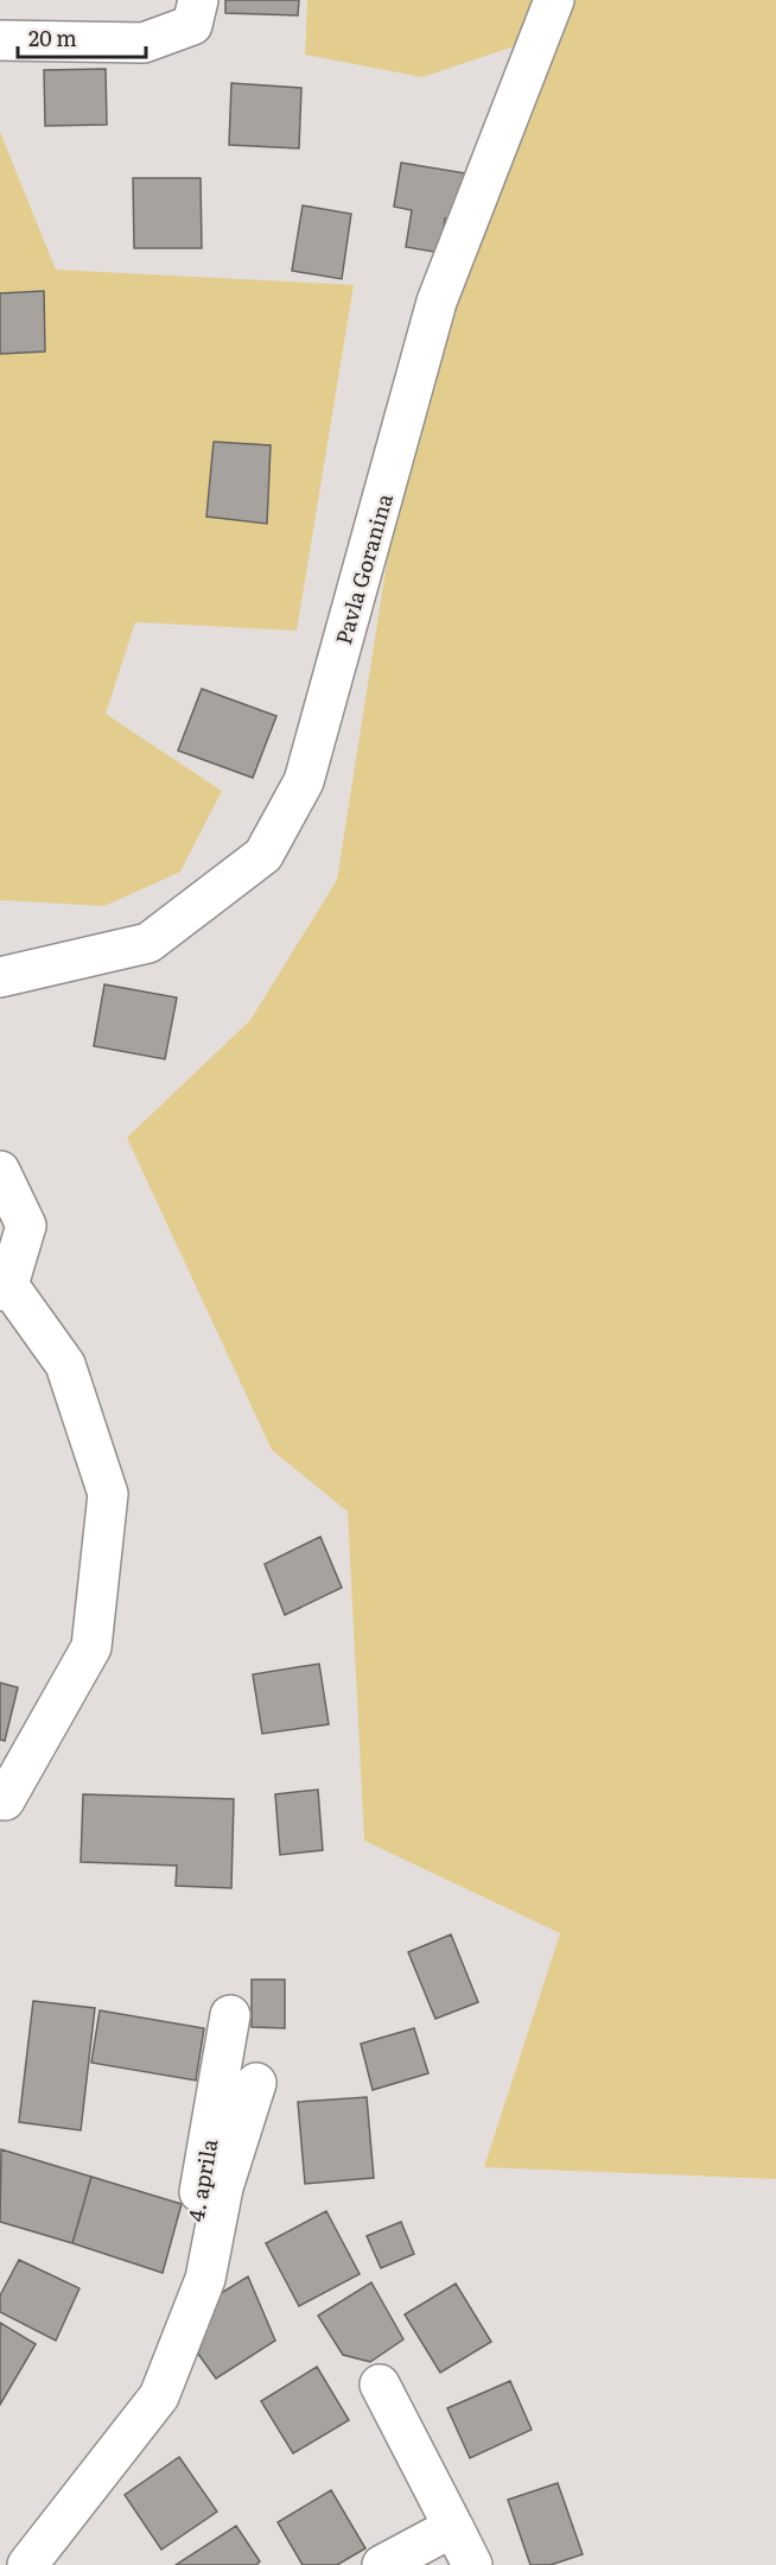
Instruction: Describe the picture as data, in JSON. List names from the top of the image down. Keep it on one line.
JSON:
{"streets":{"street":["Pavla Goranina","4. aprila"]},"scale_bar":"20 m"}
